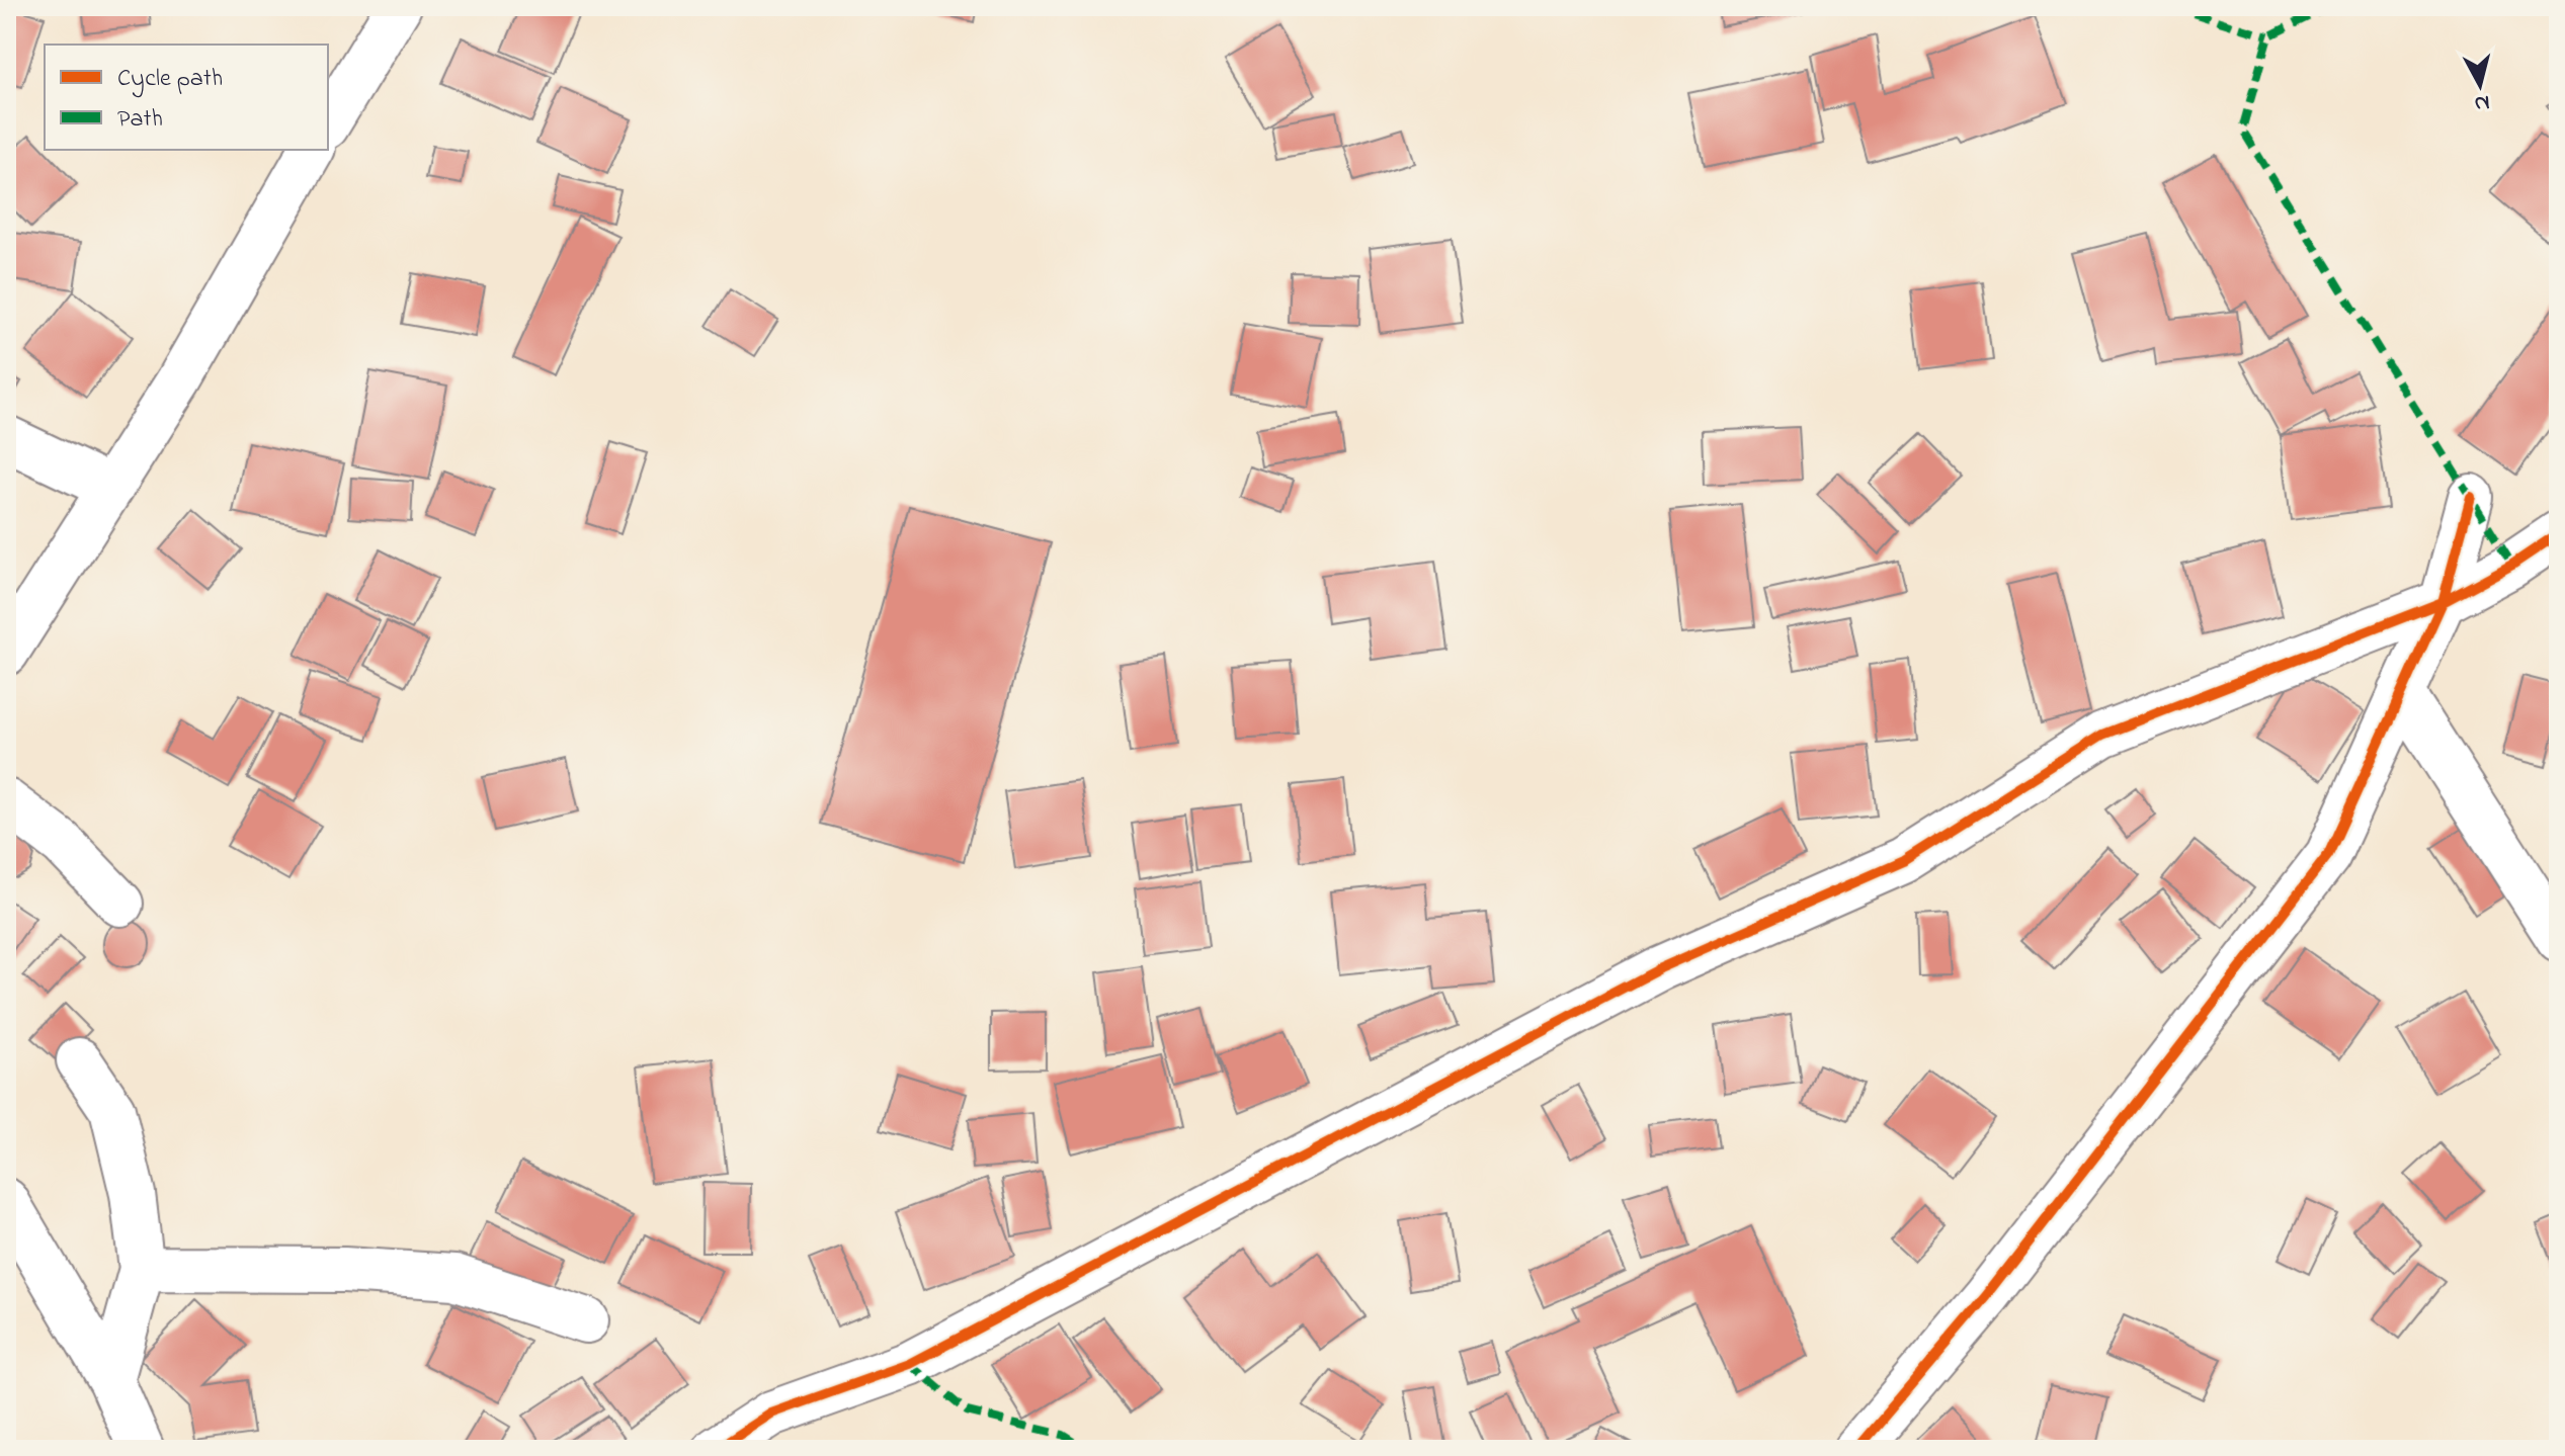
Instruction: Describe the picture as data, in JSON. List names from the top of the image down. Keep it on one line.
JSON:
{"legend":["Cycle path","Path"],"north":"bottom"}
